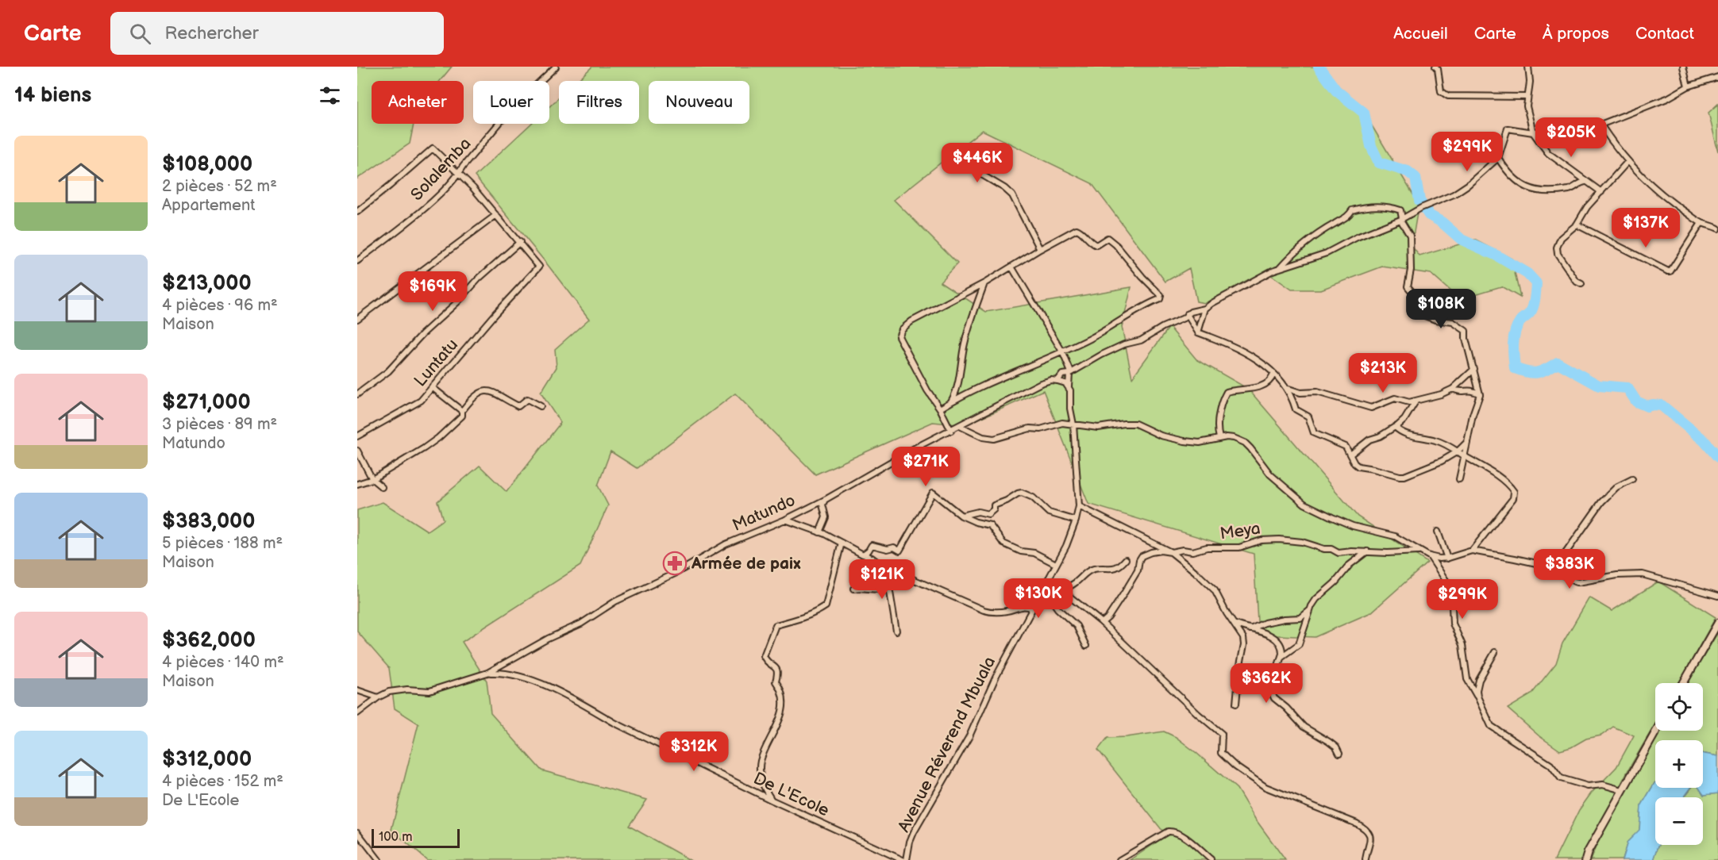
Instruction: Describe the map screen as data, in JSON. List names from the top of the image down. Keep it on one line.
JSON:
{"streets":{"street":["Solalemba","Luntatu","Matundo","Meya","Avenue Réverend Mbuala","De L'Ecole"]},"crossings":[["Matundo","Avenue Réverend Mbuala"],["Matundo","De L'Ecole"]],"places":{"pharmacy":["Armée de paix"]},"scale_bar":"100 m","page":{"header":"Carte","search":"Rechercher","nav":["Accueil","Carte","À propos","Contact"],"heading":"14 biens","chip":["Acheter","Louer","Filtres","Nouveau"],"price":["$205K","$299K","$446K","$137K","$169K","$108K","$213K","$271K","$383K","$121K","$130K","$299K","$362K","$312K"],"list":[{"name":"$108,000","note":"2 pièces · 52 m² · Appartement"},{"name":"$213,000","note":"4 pièces · 96 m² · Maison"},{"name":"$271,000","note":"3 pièces · 89 m² · Matundo"},{"name":"$383,000","note":"5 pièces · 188 m² · Maison"},{"name":"$362,000","note":"4 pièces · 140 m² · Maison"},{"name":"$312,000","note":"4 pièces · 152 m² · De L'Ecole"}],"map_buttons":["+","−"],"scale":"100 m"}}
